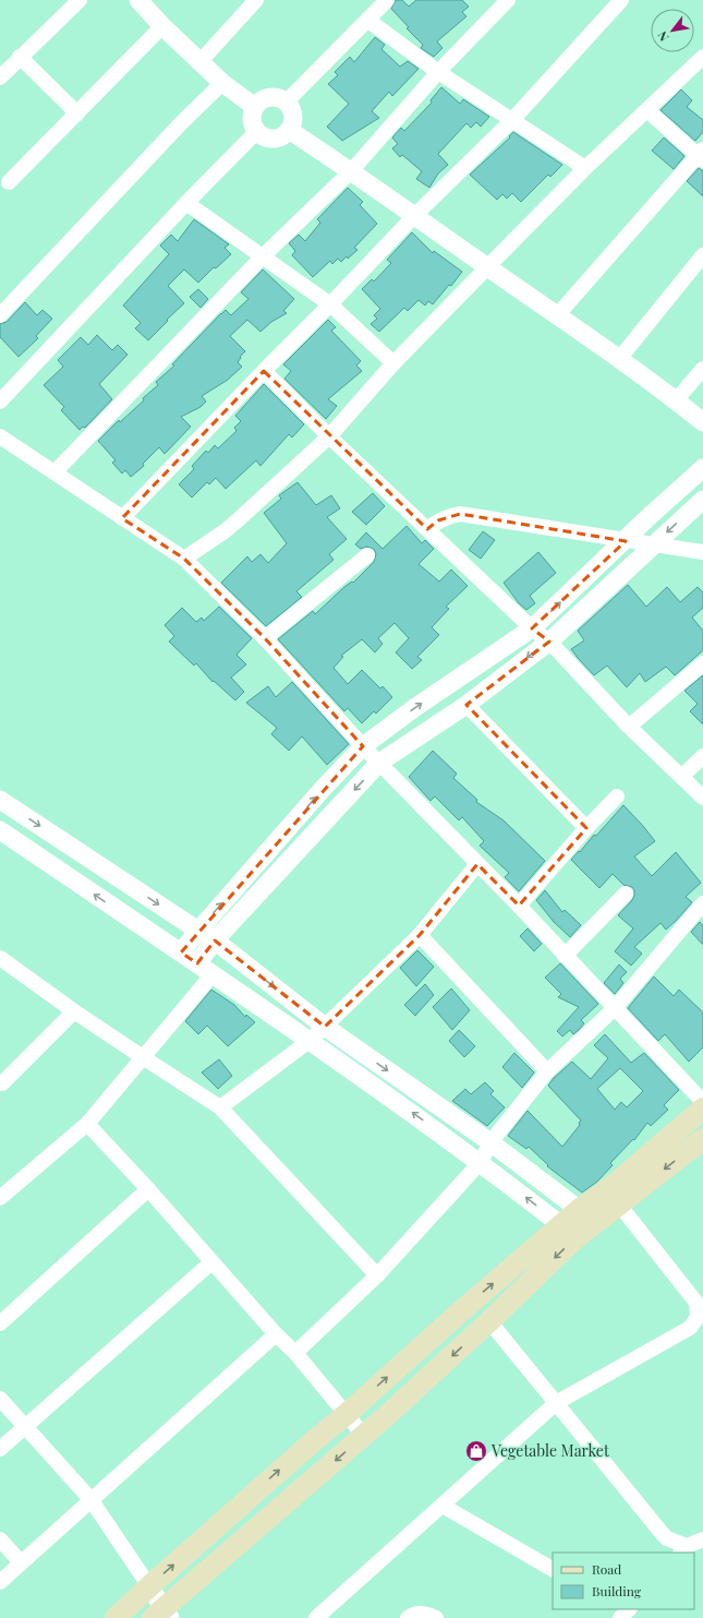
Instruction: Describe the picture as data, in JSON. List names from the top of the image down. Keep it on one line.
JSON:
{"places":{"shop":["Vegetable Market"]},"legend":["Road","Building"],"north":"bottom left"}
